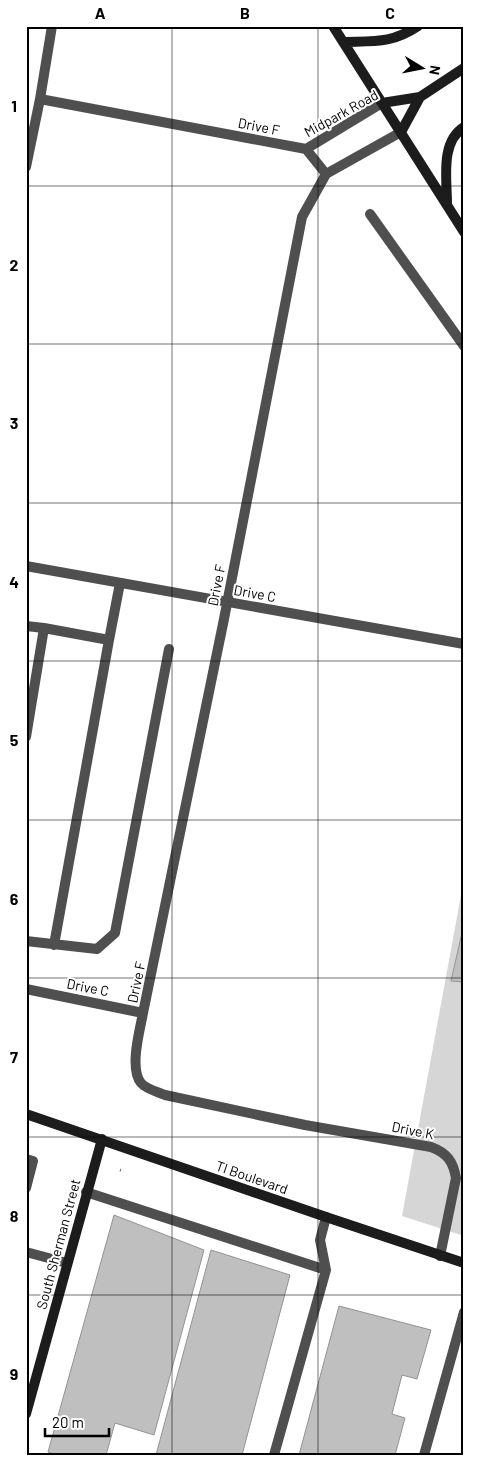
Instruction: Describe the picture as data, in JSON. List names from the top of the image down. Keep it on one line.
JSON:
{"streets":{"street":["Midpark Road","TI Boulevard","South Sherman Street"],"lane":["Drive F","Drive C","Drive K"]},"crossings":[["Midpark Road","Drive F"],["Drive F","Drive C"],["Drive F","Drive K"],["Drive K","TI Boulevard"],["TI Boulevard","South Sherman Street"]],"scale_bar":"20 m","north":"right","grid":{"columns":["A","B","C"],"rows":["1","2","3","4","5","6","7","8","9"]}}
